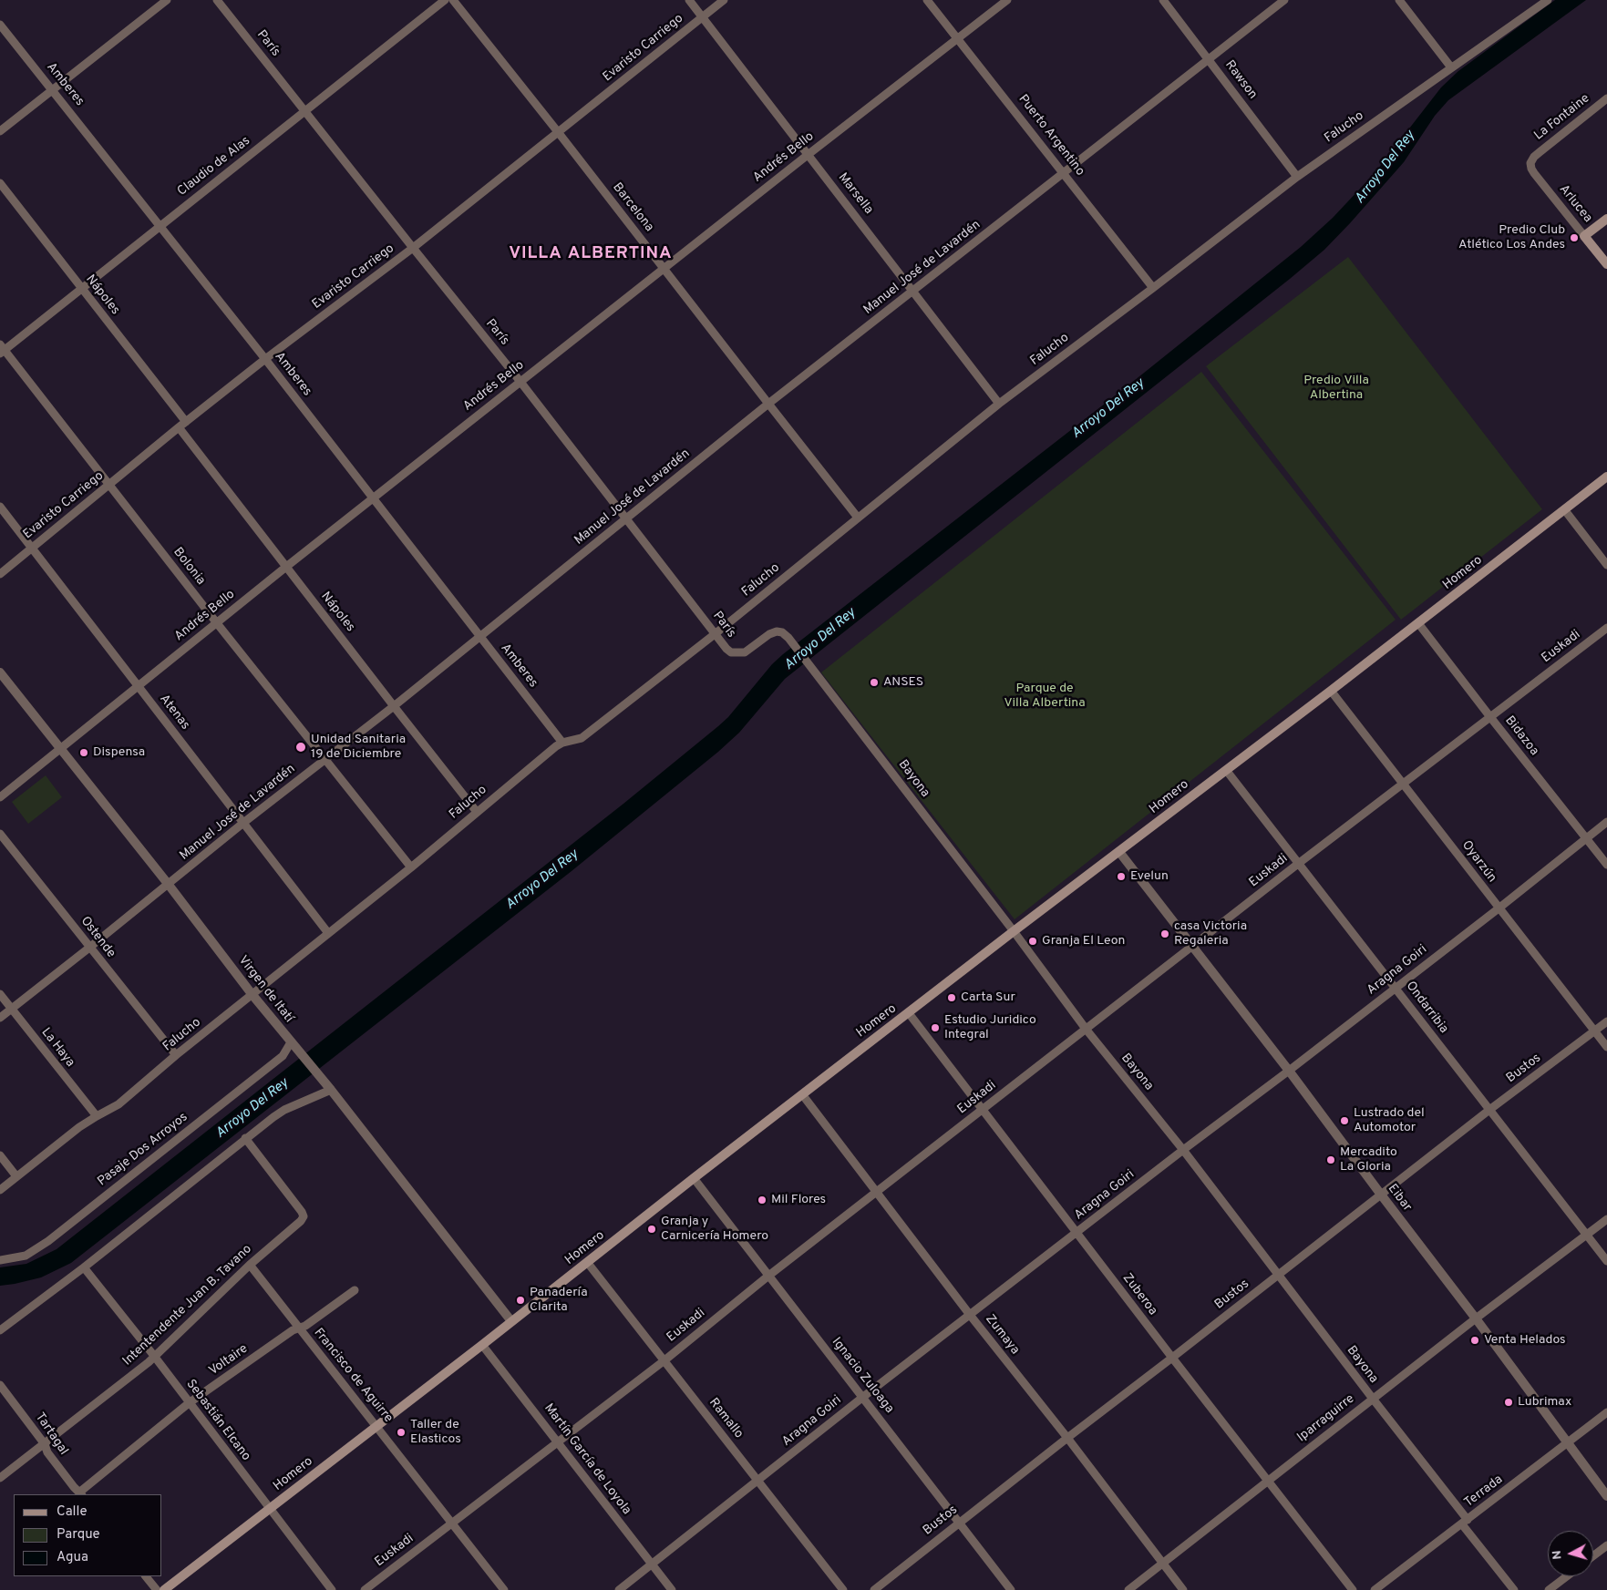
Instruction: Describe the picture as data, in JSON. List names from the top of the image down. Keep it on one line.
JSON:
{"streets":{"main road":["Arlucea","Homero"],"street":["París","Evaristo Carriego","Rawson","Amberes","La Fontaine","Falucho","Puerto Argentino","Andrés Bello","Claudio de Alas","Marsella","Barcelona","Manuel José de Lavardén","Nápoles","Bolonia","Euskadi","Atenas","Bidazoa","Bayona","Oyarzún","Ostende","Aragna Goiri","Virgen de Itatí","Ondarribia","La Haya","Bustos","Pasaje Dos Arroyos","Eibar","Zuberoa","Intentendente Juan B. Tavano","Zumaya","Voltaire","Francisco de Aguirre","Ignacio Zuloaga","Ramallo","Iparraguirre","Sebastián Elcano","Tartagal","Martín García de Loyola","Terrada"]},"crossings":[["París","Evaristo Carriego"],["París","Falucho"],["París","Andrés Bello"],["París","Claudio de Alas"],["París","Manuel José de Lavardén"],["París","Bayona"],["Evaristo Carriego","Amberes"],["Evaristo Carriego","Marsella"],["Evaristo Carriego","Barcelona"],["Evaristo Carriego","Nápoles"],["Evaristo Carriego","Bolonia"],["Evaristo Carriego","Atenas"],["Rawson","Falucho"],["Rawson","Manuel José de Lavardén"],["Amberes","Falucho"],["Amberes","Andrés Bello"],["Amberes","Claudio de Alas"],["Amberes","Manuel José de Lavardén"],["La Fontaine","Arlucea"],["Falucho","Puerto Argentino"],["Falucho","Marsella"],["Falucho","Barcelona"],["Falucho","Nápoles"],["Falucho","Bolonia"],["Falucho","Atenas"],["Falucho","Ostende"],["Falucho","Virgen de Itatí"],["Falucho","La Haya"],["Puerto Argentino","Andrés Bello"],["Puerto Argentino","Manuel José de Lavardén"],["Andrés Bello","Marsella"],["Andrés Bello","Barcelona"],["Andrés Bello","Nápoles"],["Andrés Bello","Bolonia"],["Andrés Bello","Atenas"],["Andrés Bello","Virgen de Itatí"],["Claudio de Alas","Nápoles"],["Claudio de Alas","Bolonia"],["Marsella","Manuel José de Lavardén"],["Barcelona","Manuel José de Lavardén"],["Manuel José de Lavardén","Nápoles"],["Manuel José de Lavardén","Bolonia"],["Manuel José de Lavardén","Atenas"],["Manuel José de Lavardén","Ostende"],["Manuel José de Lavardén","Virgen de Itatí"],["Manuel José de Lavardén","La Haya"],["Homero","Bidazoa"],["Homero","Bayona"],["Homero","Oyarzún"],["Homero","Virgen de Itatí"],["Homero","Ondarribia"],["Homero","Eibar"],["Homero","Zuberoa"],["Homero","Zumaya"],["Homero","Francisco de Aguirre"],["Homero","Ignacio Zuloaga"],["Homero","Ramallo"],["Homero","Sebastián Elcano"],["Homero","Martín García de Loyola"],["Euskadi","Bidazoa"],["Euskadi","Bayona"],["Euskadi","Oyarzún"],["Euskadi","Ondarribia"],["Euskadi","Eibar"],["Euskadi","Zuberoa"],["Euskadi","Zumaya"],["Euskadi","Francisco de Aguirre"],["Euskadi","Ignacio Zuloaga"],["Euskadi","Ramallo"],["Euskadi","Martín García de Loyola"],["Bidazoa","Aragna Goiri"],["Bayona","Aragna Goiri"],["Bayona","Bustos"],["Bayona","Iparraguirre"],["Bayona","Terrada"],["Oyarzún","Aragna Goiri"],["Oyarzún","Bustos"],["Aragna Goiri","Ondarribia"],["Aragna Goiri","Eibar"],["Aragna Goiri","Zuberoa"],["Aragna Goiri","Zumaya"],["Aragna Goiri","Ignacio Zuloaga"],["Aragna Goiri","Ramallo"],["Aragna Goiri","Martín García de Loyola"],["Virgen de Itatí","Pasaje Dos Arroyos"],["Ondarribia","Bustos"],["Ondarribia","Iparraguirre"],["Bustos","Eibar"],["Bustos","Zuberoa"],["Bustos","Zumaya"],["Bustos","Ignacio Zuloaga"],["Eibar","Iparraguirre"],["Eibar","Terrada"],["Zuberoa","Iparraguirre"],["Intentendente Juan B. Tavano","Francisco de Aguirre"],["Intentendente Juan B. Tavano","Sebastián Elcano"],["Intentendente Juan B. Tavano","Tartagal"],["Zumaya","Iparraguirre"],["Voltaire","Francisco de Aguirre"],["Voltaire","Sebastián Elcano"],["Voltaire","Tartagal"]],"districts":["VILLA ALBERTINA"],"water":["Arroyo Del Rey"],"parks":["Predio Villa Albertina","Parque de Villa Albertina"],"places":["Predio Club Atlético Los Andes","ANSES","Unidad Sanitaria 19 de Diciembre","Dispensa","Evelun","casa Victoria Regaleria","Granja El Leon","Carta Sur","Estudio Juridico Integral","Lustrado del Automotor","Mercadito La Gloria","Mil Flores","Granja y Carnicería Homero","Panadería Clarita","Venta Helados","Lubrimax","Taller de Elasticos"],"legend":["Calle","Parque","Agua"],"north":"left"}
